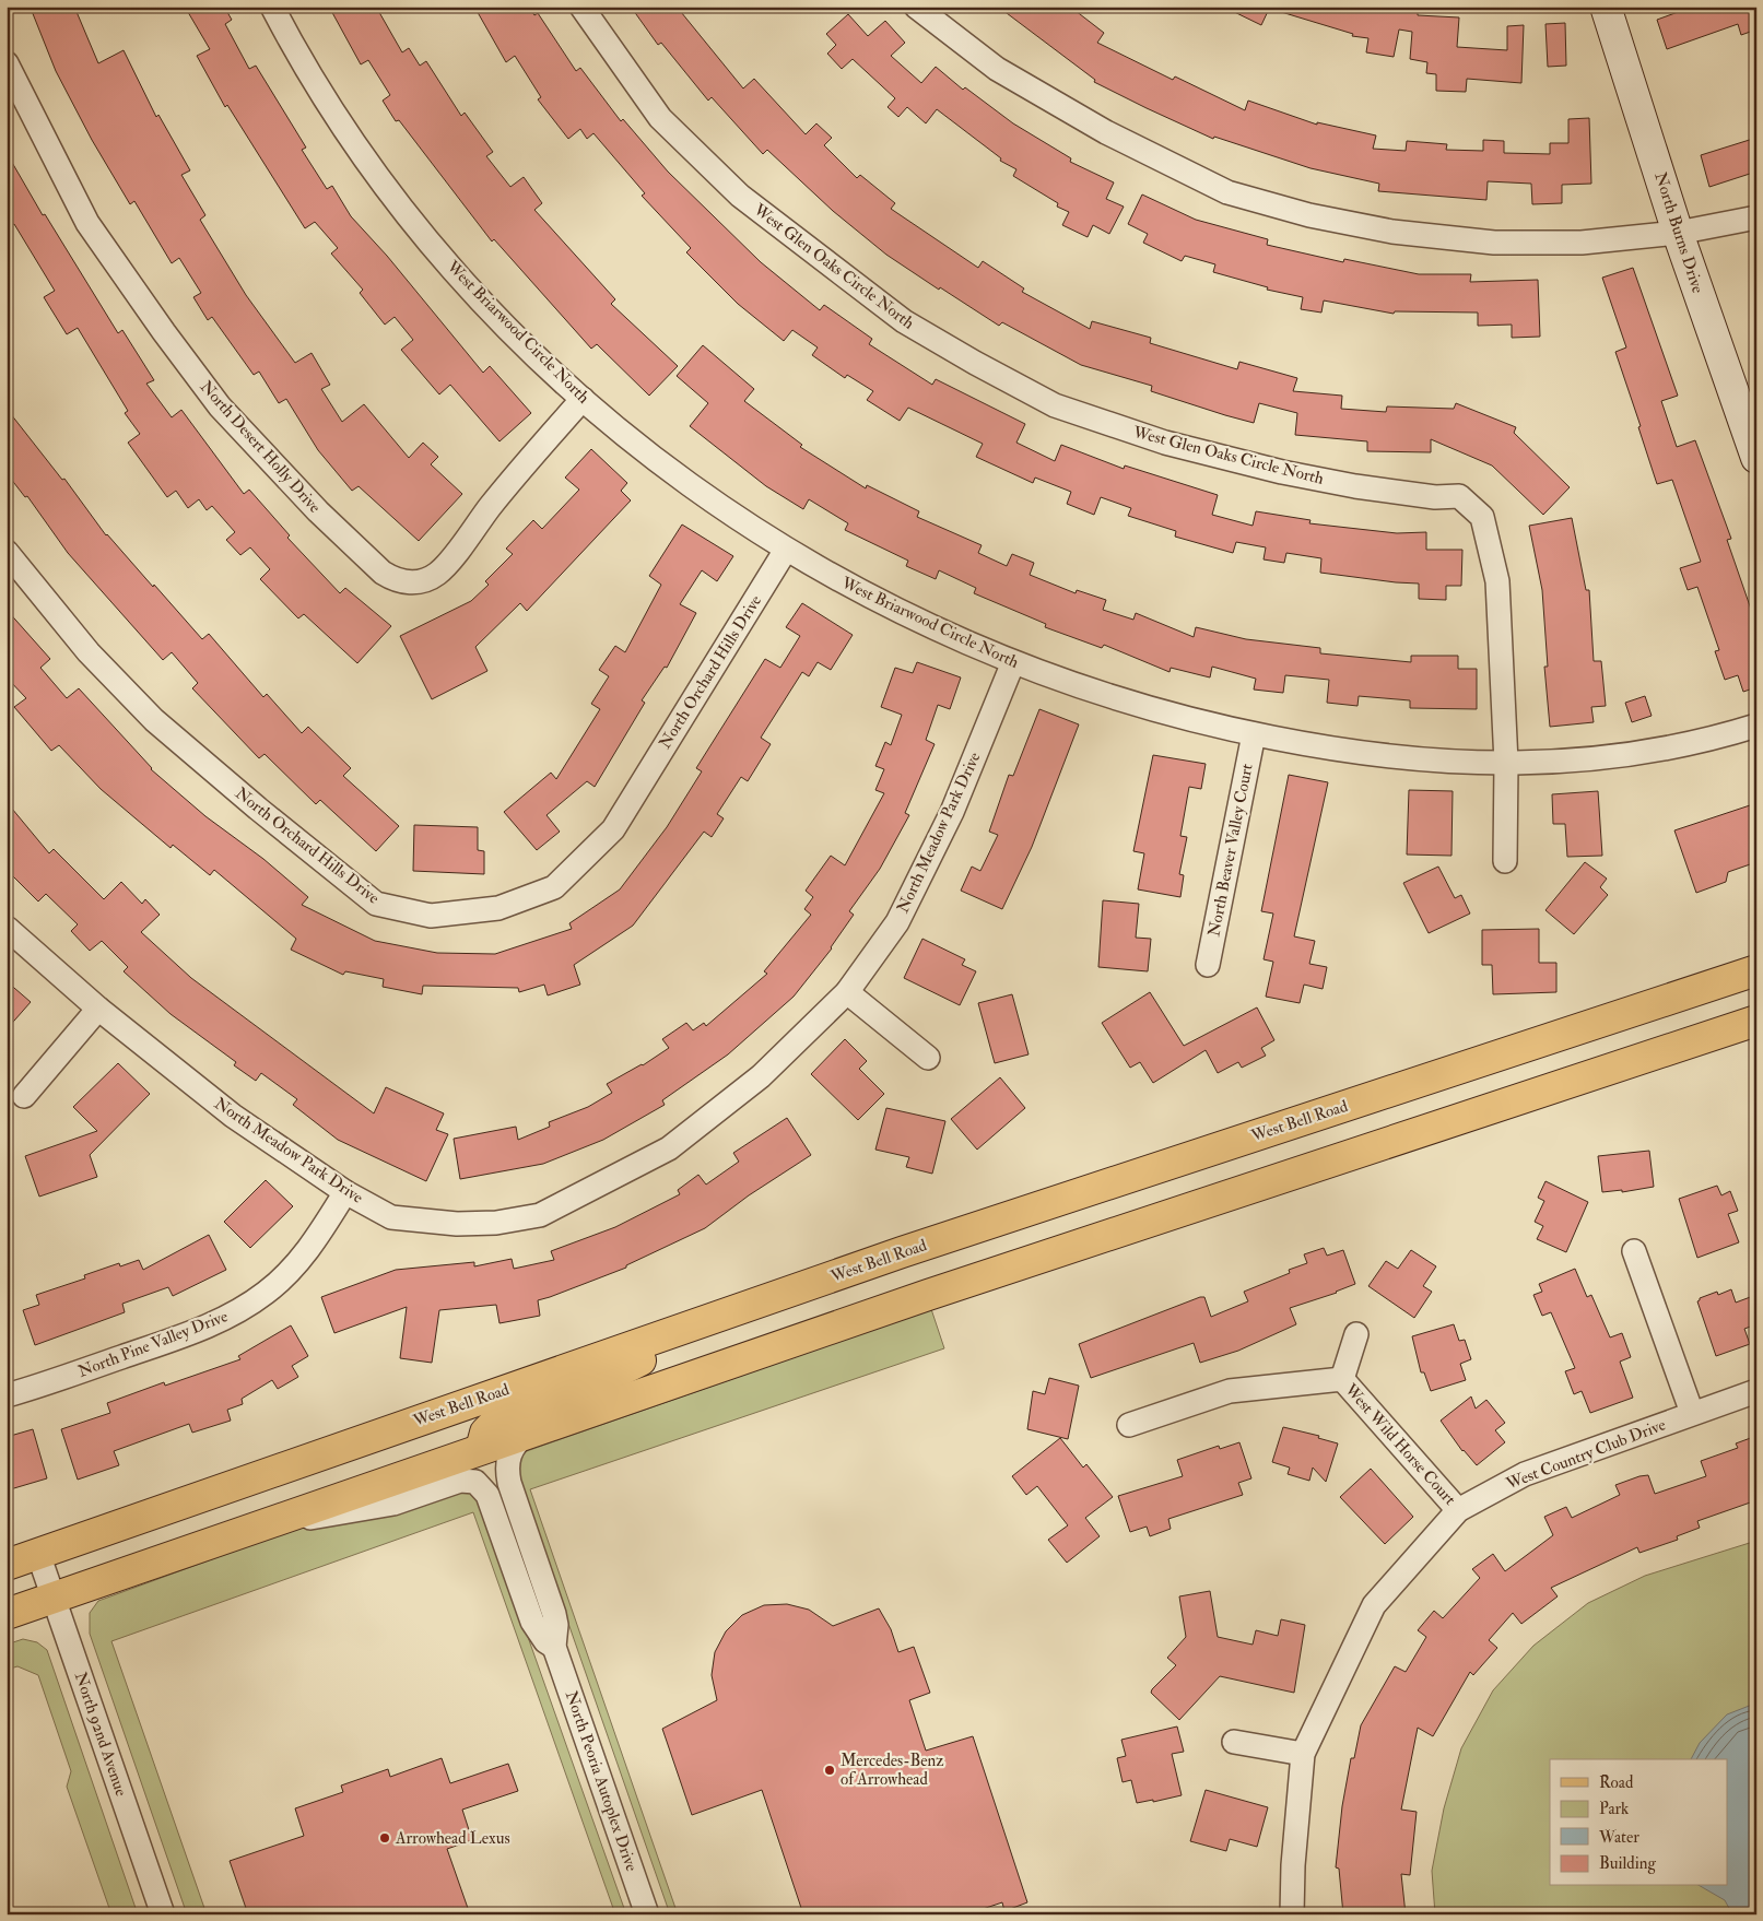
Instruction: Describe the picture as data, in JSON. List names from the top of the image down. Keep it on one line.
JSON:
{"streets":{"main road":["West Bell Road"],"street":["North Burns Drive","West Glen Oaks Circle North","West Briarwood Circle North","North Desert Holly Drive","North Orchard Hills Drive","North Meadow Park Drive","North Beaver Valley Court","North Pine Valley Drive","West Wild Horse Court","West Country Club Drive","North 92nd Avenue","North Peoria Autoplex Drive"]},"crossings":[["West Glen Oaks Circle North","West Briarwood Circle North"],["West Briarwood Circle North","North Desert Holly Drive"],["West Briarwood Circle North","North Orchard Hills Drive"],["West Briarwood Circle North","North Meadow Park Drive"],["West Briarwood Circle North","North Beaver Valley Court"],["North Meadow Park Drive","North Pine Valley Drive"],["West Bell Road","North 92nd Avenue"],["West Wild Horse Court","West Country Club Drive"]],"places":["Mercedes-Benz of Arrowhead","Arrowhead Lexus"],"legend":["Road","Park","Water","Building"]}
